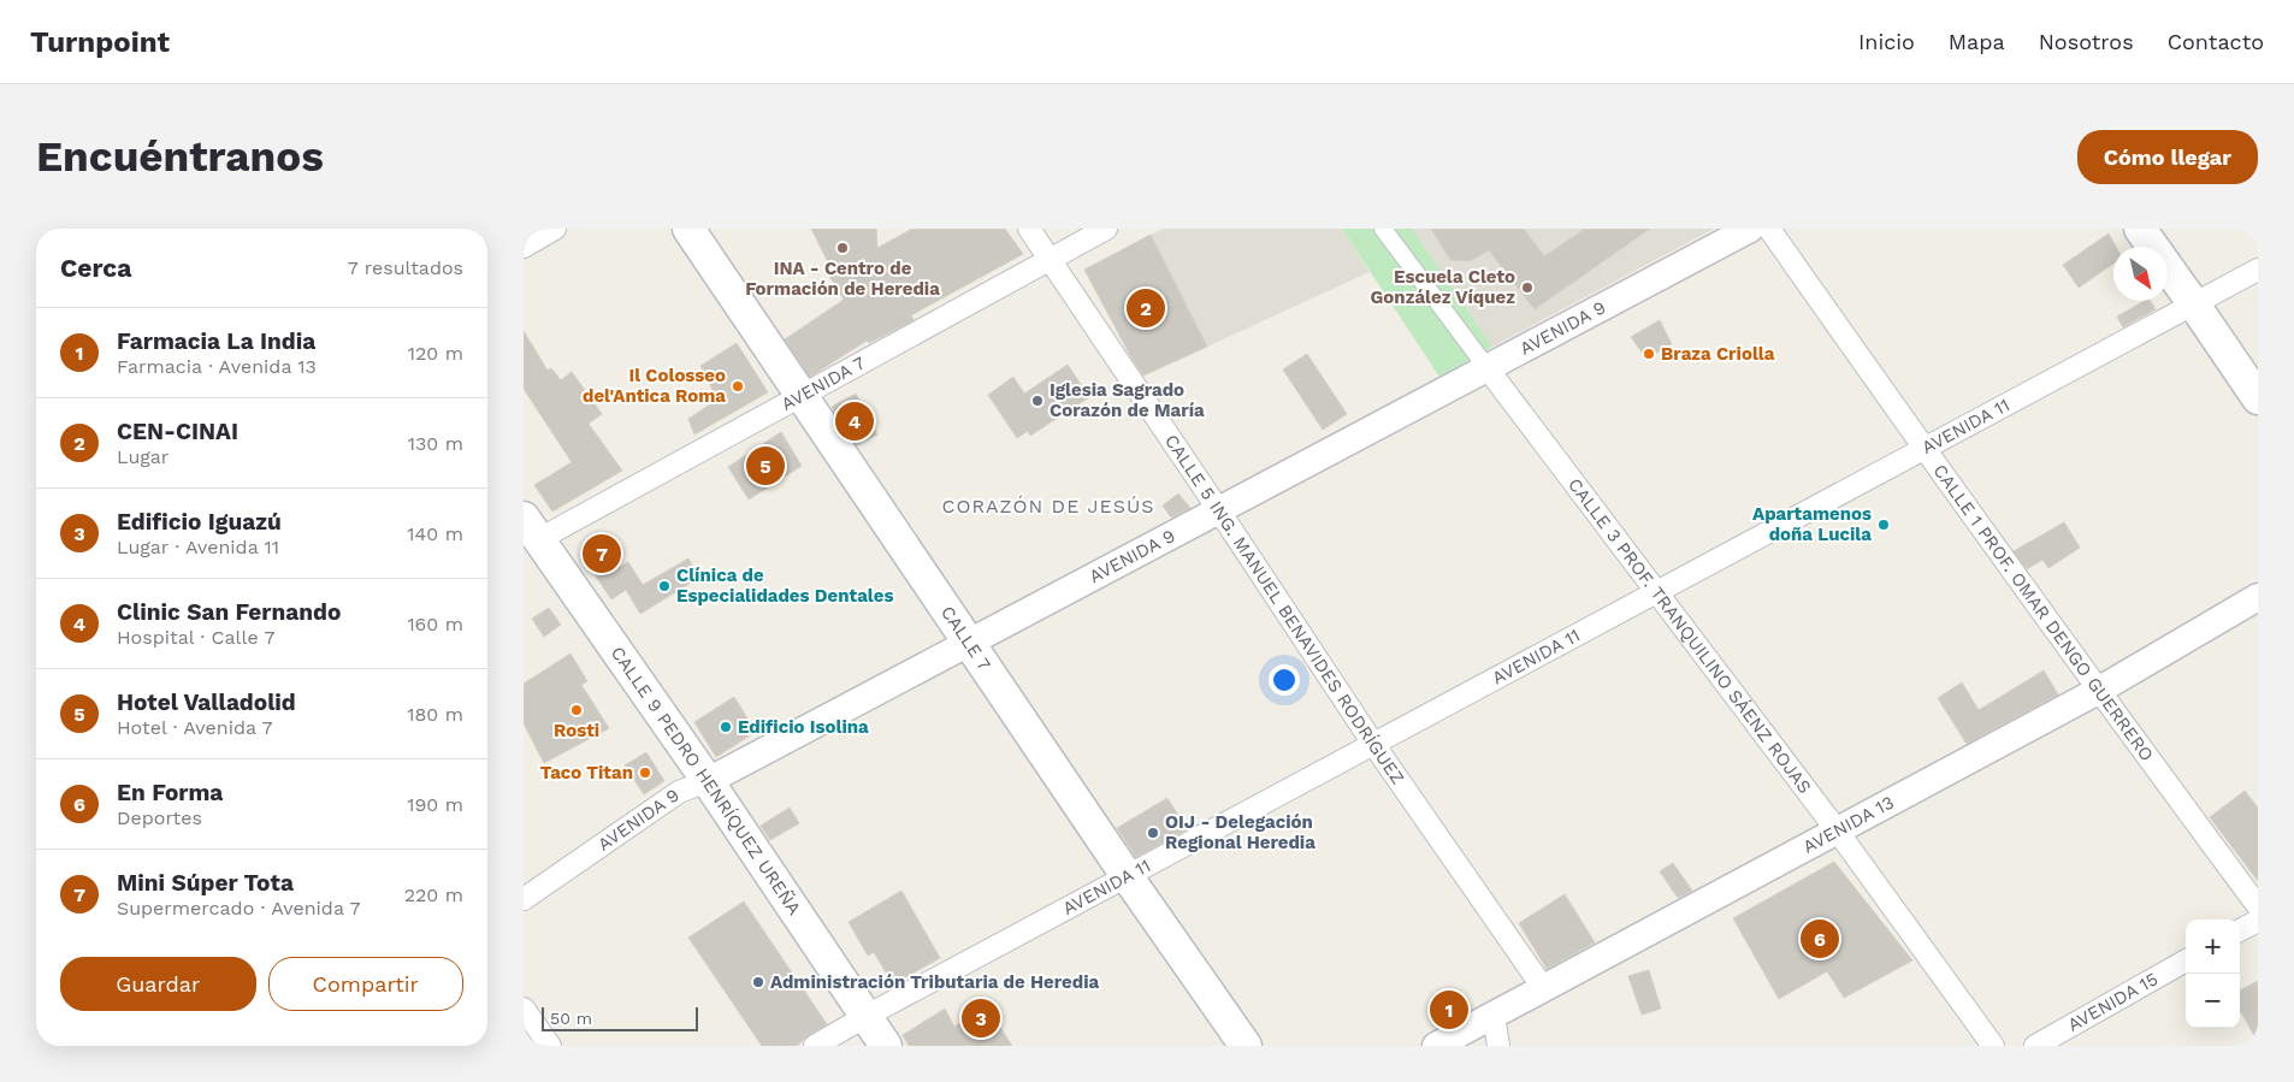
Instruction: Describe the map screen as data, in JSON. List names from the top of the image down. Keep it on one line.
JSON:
{"streets":{"main road":["CALLE 7","CALLE 9 PEDRO HENRÍQUEZ UREÑA"],"street":["AVENIDA 9","AVENIDA 7","AVENIDA 11","CALLE 5 ING. MANUEL BENAVIDES RODRÍGUEZ","CALLE 1 PROF. OMAR DENGO GUERRERO","CALLE 3 PROF. TRANQUILINO SÁENZ ROJAS","AVENIDA 13","AVENIDA 15"]},"crossings":[["AVENIDA 9","CALLE 5 ING. MANUEL BENAVIDES RODRÍGUEZ"],["AVENIDA 9","CALLE 3 PROF. TRANQUILINO SÁENZ ROJAS"],["AVENIDA 9","CALLE 7"],["AVENIDA 9","CALLE 9 PEDRO HENRÍQUEZ UREÑA"],["AVENIDA 7","CALLE 5 ING. MANUEL BENAVIDES RODRÍGUEZ"],["AVENIDA 7","CALLE 7"],["AVENIDA 7","CALLE 9 PEDRO HENRÍQUEZ UREÑA"],["AVENIDA 11","CALLE 5 ING. MANUEL BENAVIDES RODRÍGUEZ"],["AVENIDA 11","CALLE 1 PROF. OMAR DENGO GUERRERO"],["AVENIDA 11","CALLE 3 PROF. TRANQUILINO SÁENZ ROJAS"],["AVENIDA 11","CALLE 7"],["AVENIDA 11","CALLE 9 PEDRO HENRÍQUEZ UREÑA"],["CALLE 5 ING. MANUEL BENAVIDES RODRÍGUEZ","AVENIDA 13"],["CALLE 1 PROF. OMAR DENGO GUERRERO","AVENIDA 13"],["CALLE 3 PROF. TRANQUILINO SÁENZ ROJAS","AVENIDA 13"]],"districts":["CORAZÓN DE JESÚS"],"places":["INA - Centro de Formación de Heredia","Escuela Cleto González Víquez","Braza Criolla","Il Colosseo del'Antica Roma","Iglesia Sagrado Corazón de María","Apartamenos doña Lucila","Clínica de Especialidades Dentales","Rosti","Edificio Isolina","Taco Titan","OIJ - Delegación Regional Heredia","Administración Tributaria de Heredia"],"scale_bar":"50 m","north":"bottom right","page":{"header":"Turnpoint","nav":["Inicio","Mapa","Nosotros","Contacto"],"buttons":["Cómo llegar",["Guardar","Compartir"]],"title":"Encuéntranos","heading":["Cerca","7 resultados"],"pins":["2","4","5","7","6","1","3"],"list":[{"mark":"1","name":"Farmacia La India","note":"Farmacia · Avenida 13","value":"120 m"},{"mark":"2","name":"CEN-CINAI","note":"Lugar","value":"130 m"},{"mark":"3","name":"Edificio Iguazú","note":"Lugar · Avenida 11","value":"140 m"},{"mark":"4","name":"Clinic San Fernando","note":"Hospital · Calle 7","value":"160 m"},{"mark":"5","name":"Hotel Valladolid","note":"Hotel · Avenida 7","value":"180 m"},{"mark":"6","name":"En Forma","note":"Deportes","value":"190 m"},{"mark":"7","name":"Mini Súper Tota","note":"Supermercado · Avenida 7","value":"220 m"}],"map_buttons":["+","−"],"scale":"50 m"}}
